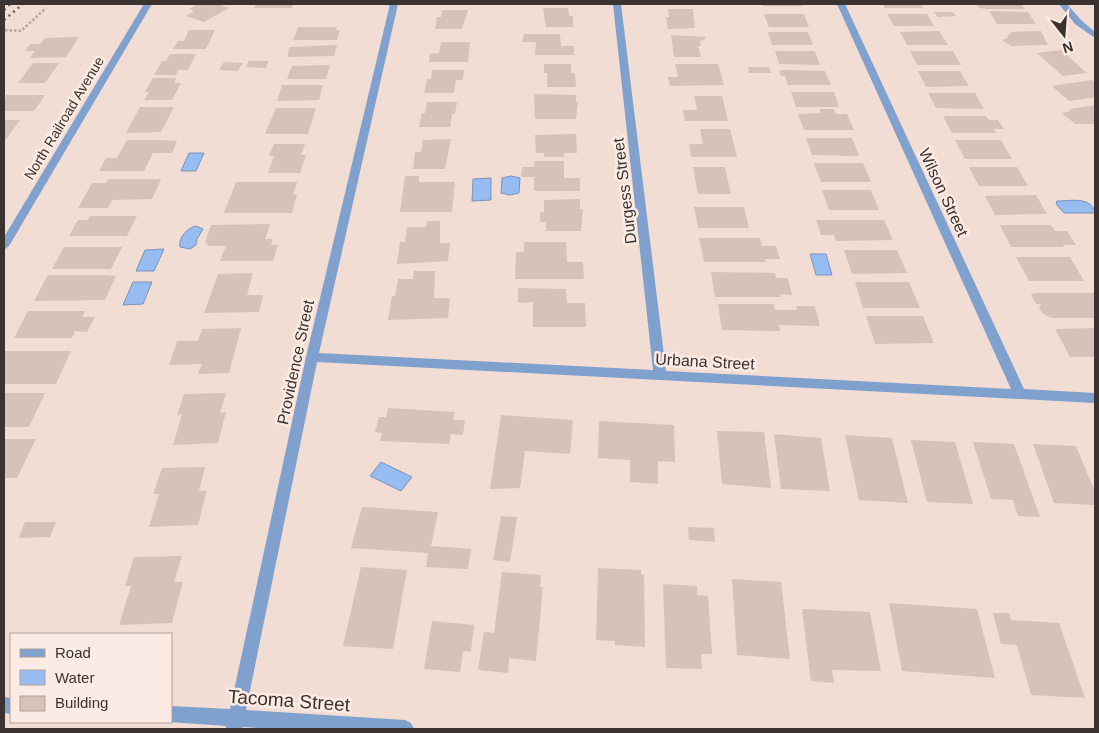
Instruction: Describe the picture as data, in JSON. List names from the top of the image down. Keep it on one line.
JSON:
{"streets":{"street":["North Railroad Avenue","Durgess Street","Wilson Street","Urbana Street","Providence Street","Tacoma Street"]},"crossings":[["Durgess Street","Urbana Street"],["Wilson Street","Urbana Street"],["Urbana Street","Providence Street"],["Providence Street","Tacoma Street"]],"legend":["Road","Water","Building"],"north":"bottom"}
